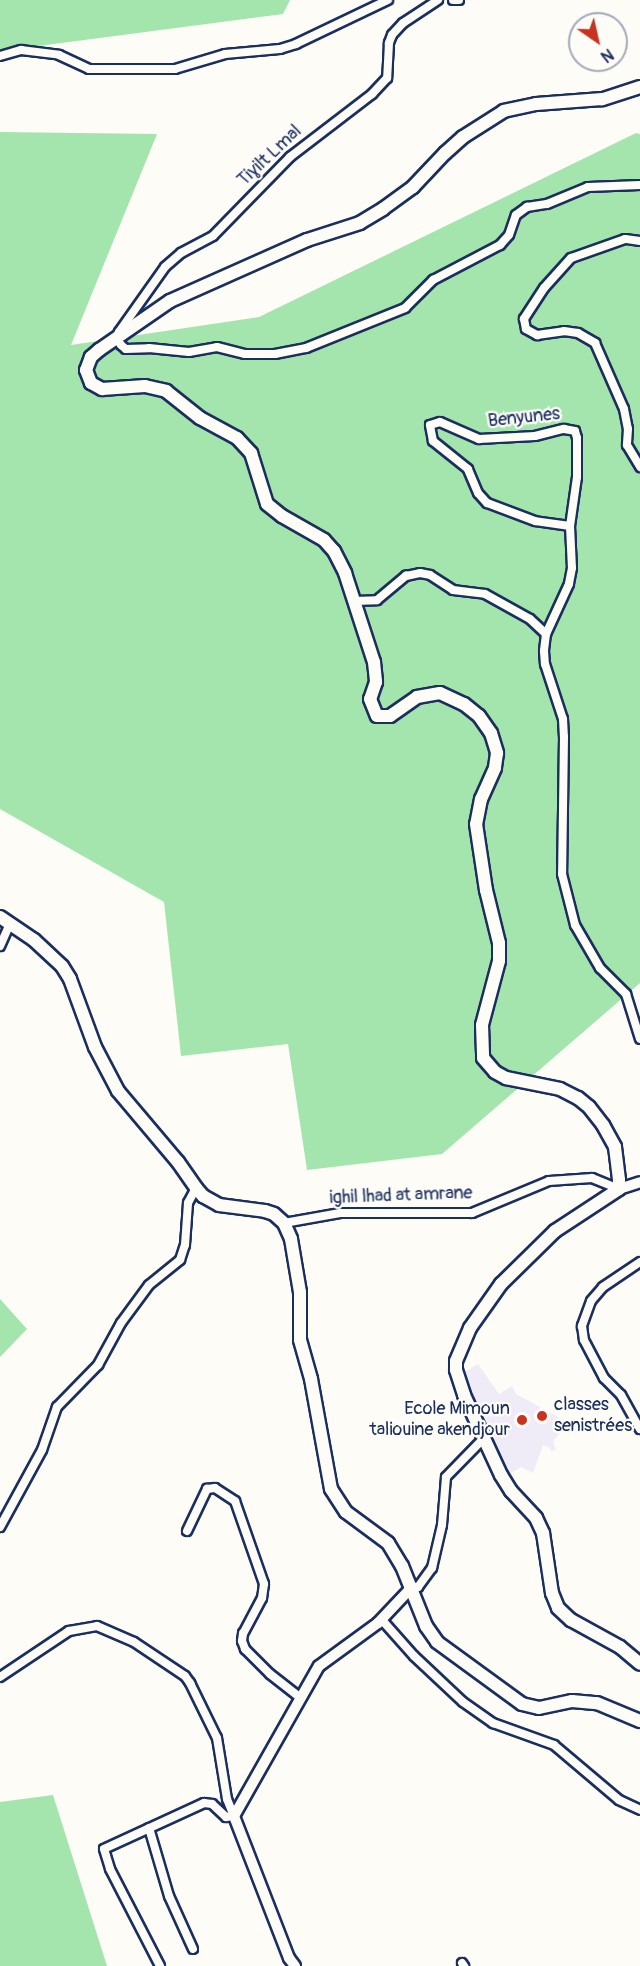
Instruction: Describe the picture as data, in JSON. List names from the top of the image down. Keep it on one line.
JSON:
{"streets":{"street":["Tiɣilt Lmal","Benyunes","ighil lhad at amrane"]},"places":["classes senistrées","Ecole Mimoun taliouine akendjour"],"north":"bottom right"}
